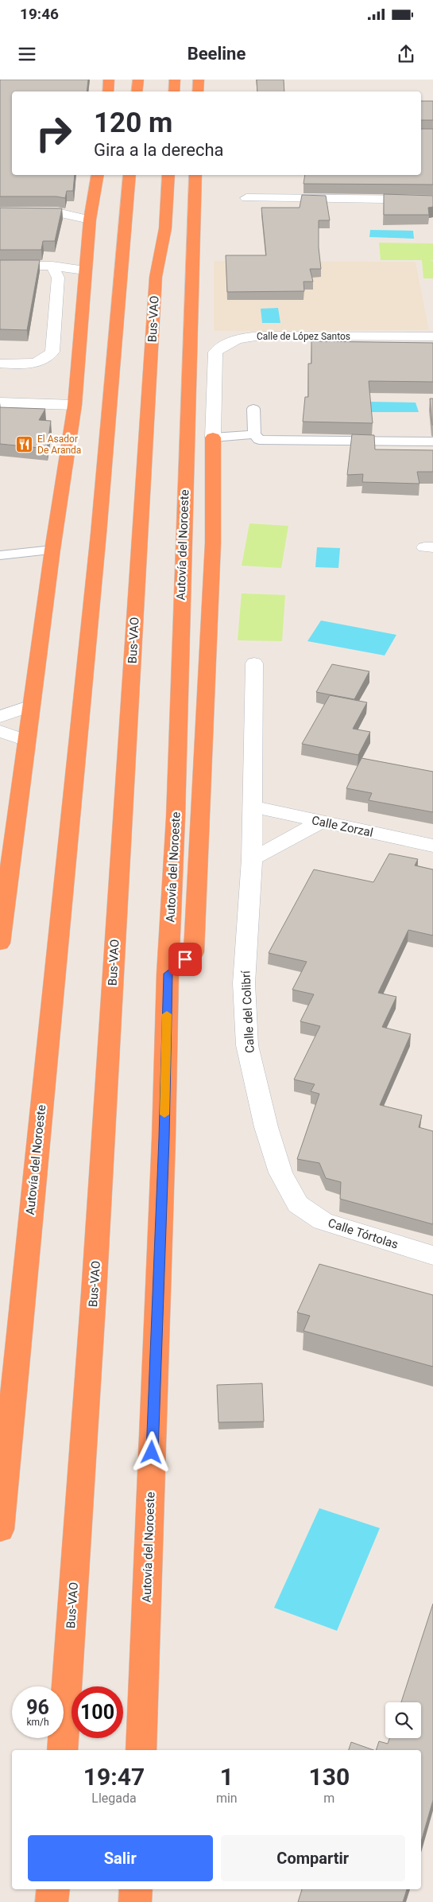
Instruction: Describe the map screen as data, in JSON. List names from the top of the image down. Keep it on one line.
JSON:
{"streets":{"highway":["Bus-VAO","Autovía del Noroeste"],"street":["Calle de López Santos","Calle Zorzal","Calle del Colibrí","Calle Tórtolas"]},"crossings":[["Calle Zorzal","Calle del Colibrí"],["Calle del Colibrí","Calle Tórtolas"]],"places":{"restaurant":["El Asador De Aranda"]},"page":{"status":"19:46","header":"Beeline","turn":["120 m","Gira a la derecha"],"speed":"96 km/h","limit":"100","eta":["19:47","Llegada","1","min","130","m"],"buttons":["Salir","Compartir"]}}
